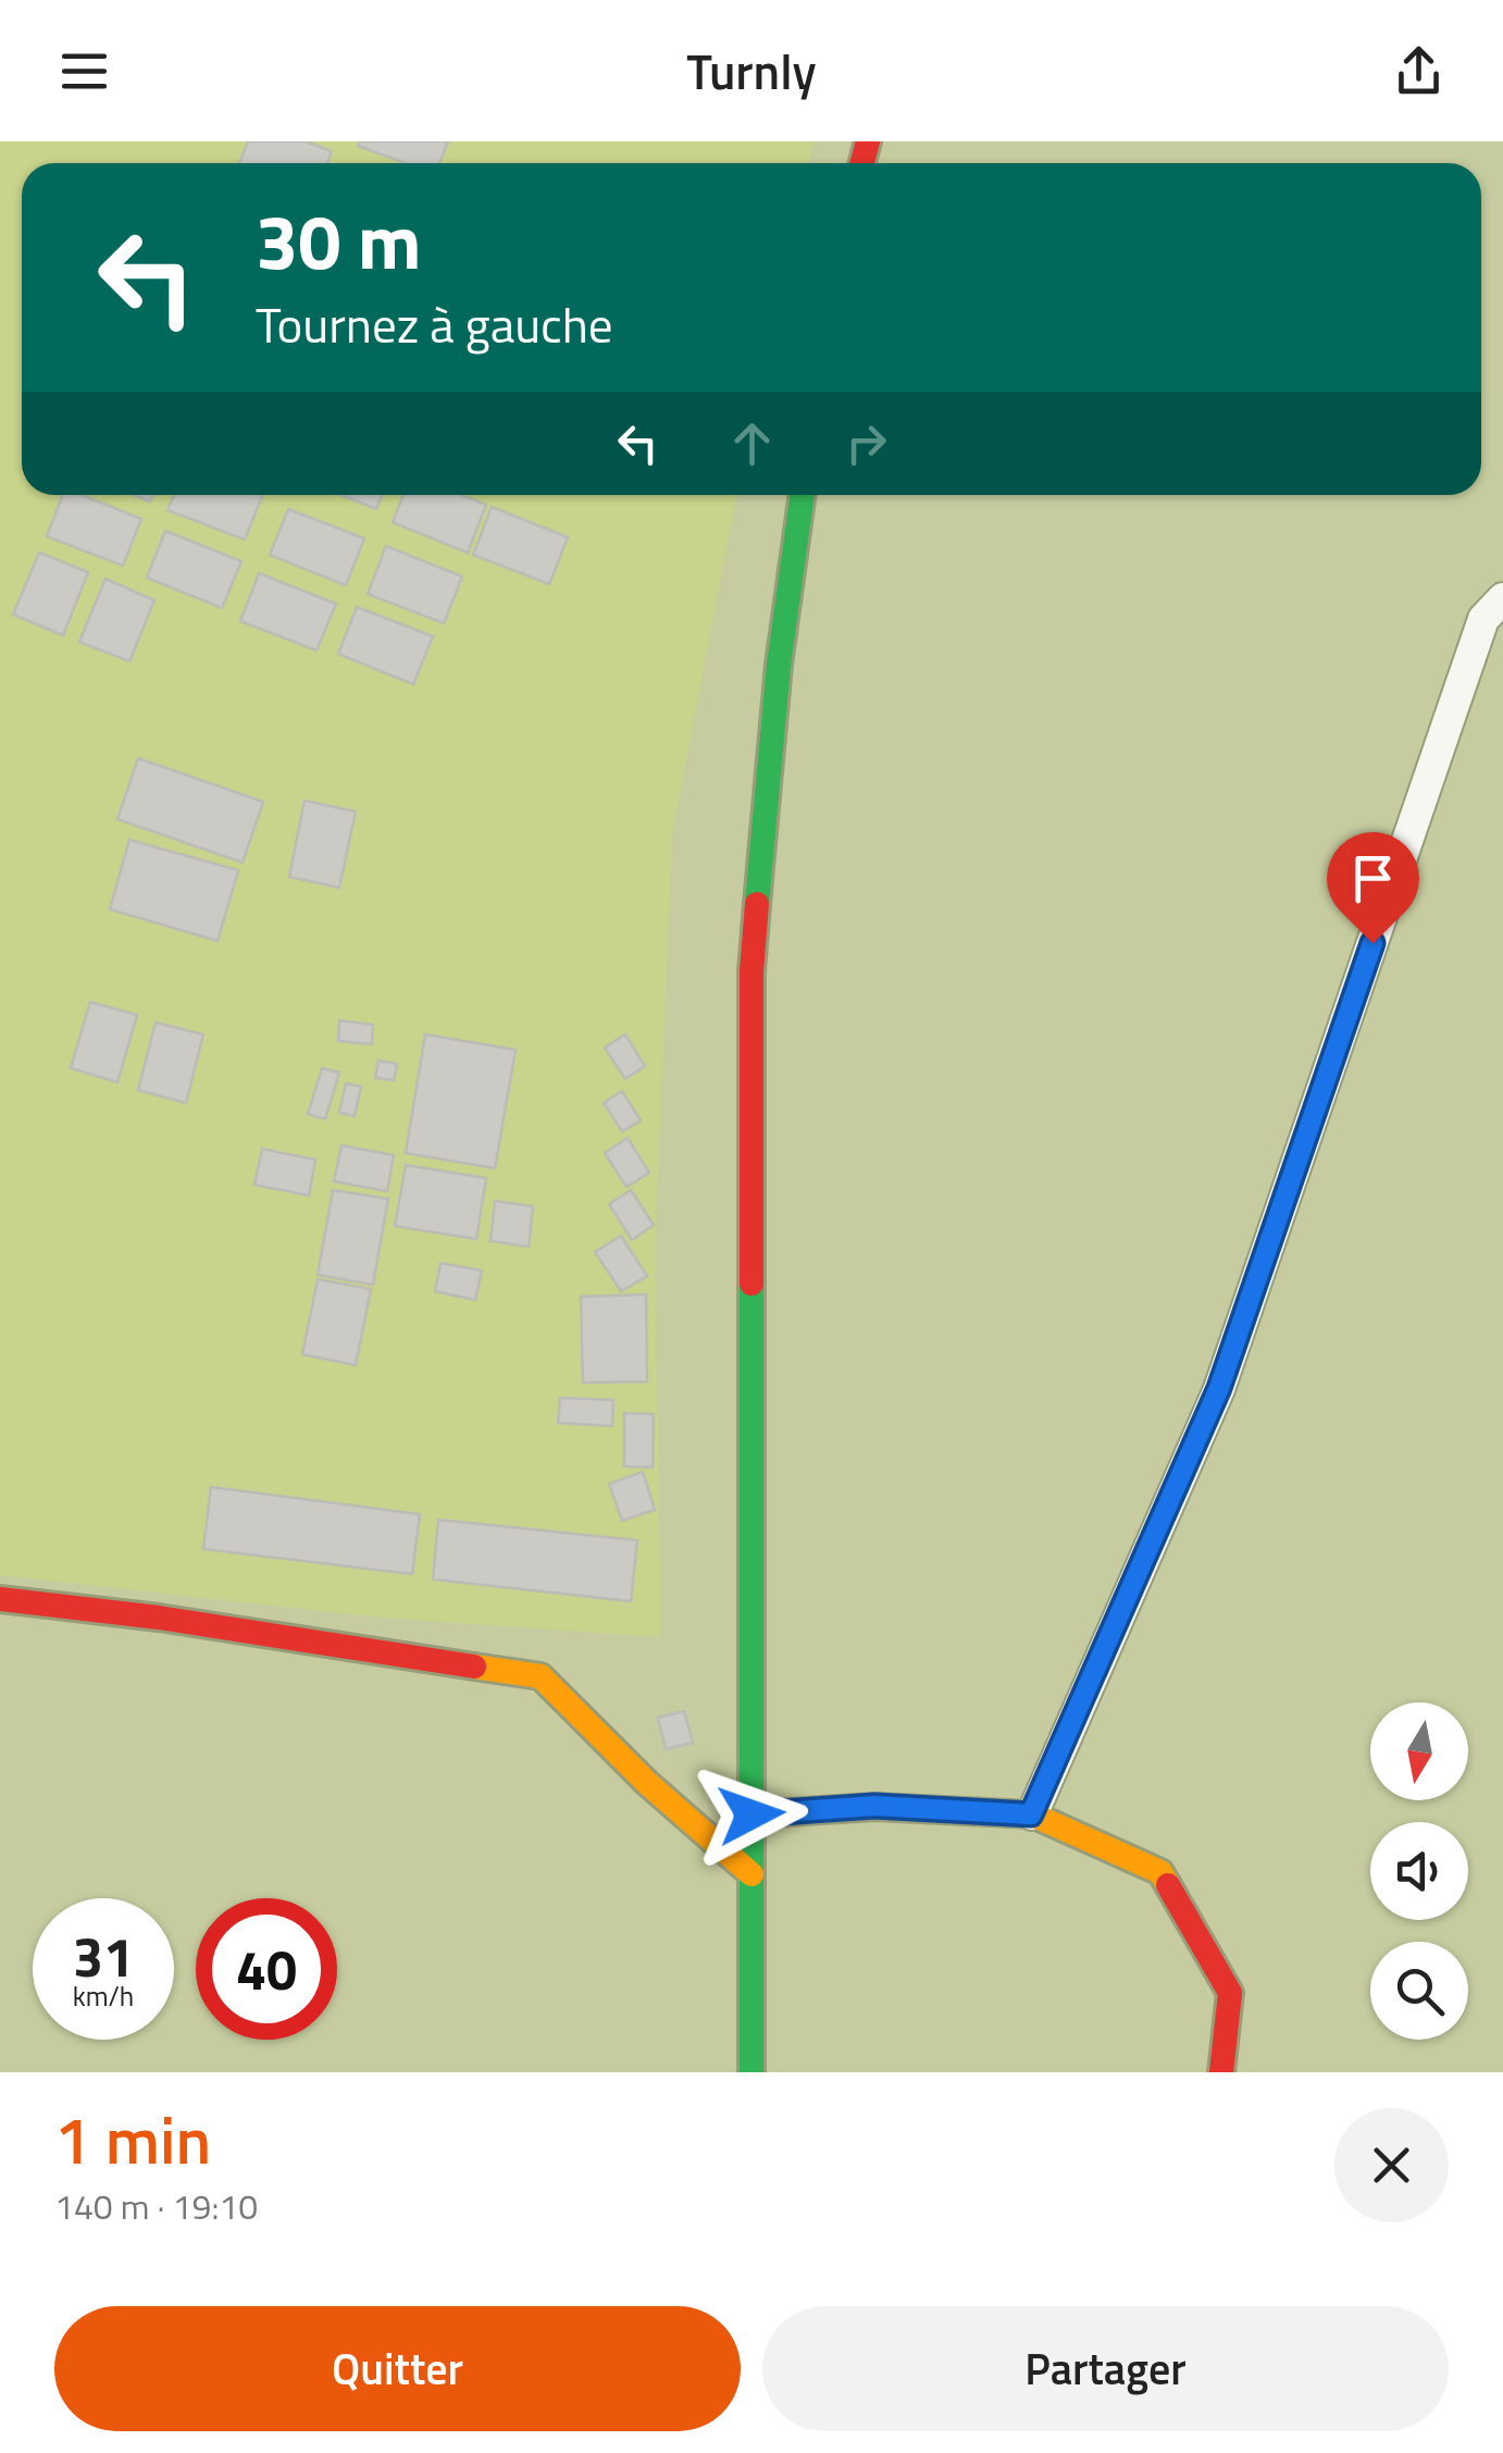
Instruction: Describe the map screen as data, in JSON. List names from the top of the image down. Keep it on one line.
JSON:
{"north":"bottom","page":{"header":"Turnly","turn":["30 m","Tournez à gauche"],"speed":"31 km/h","limit":"40","heading":["1 min","140 m · 19:10"],"buttons":["Quitter","Partager"]}}
